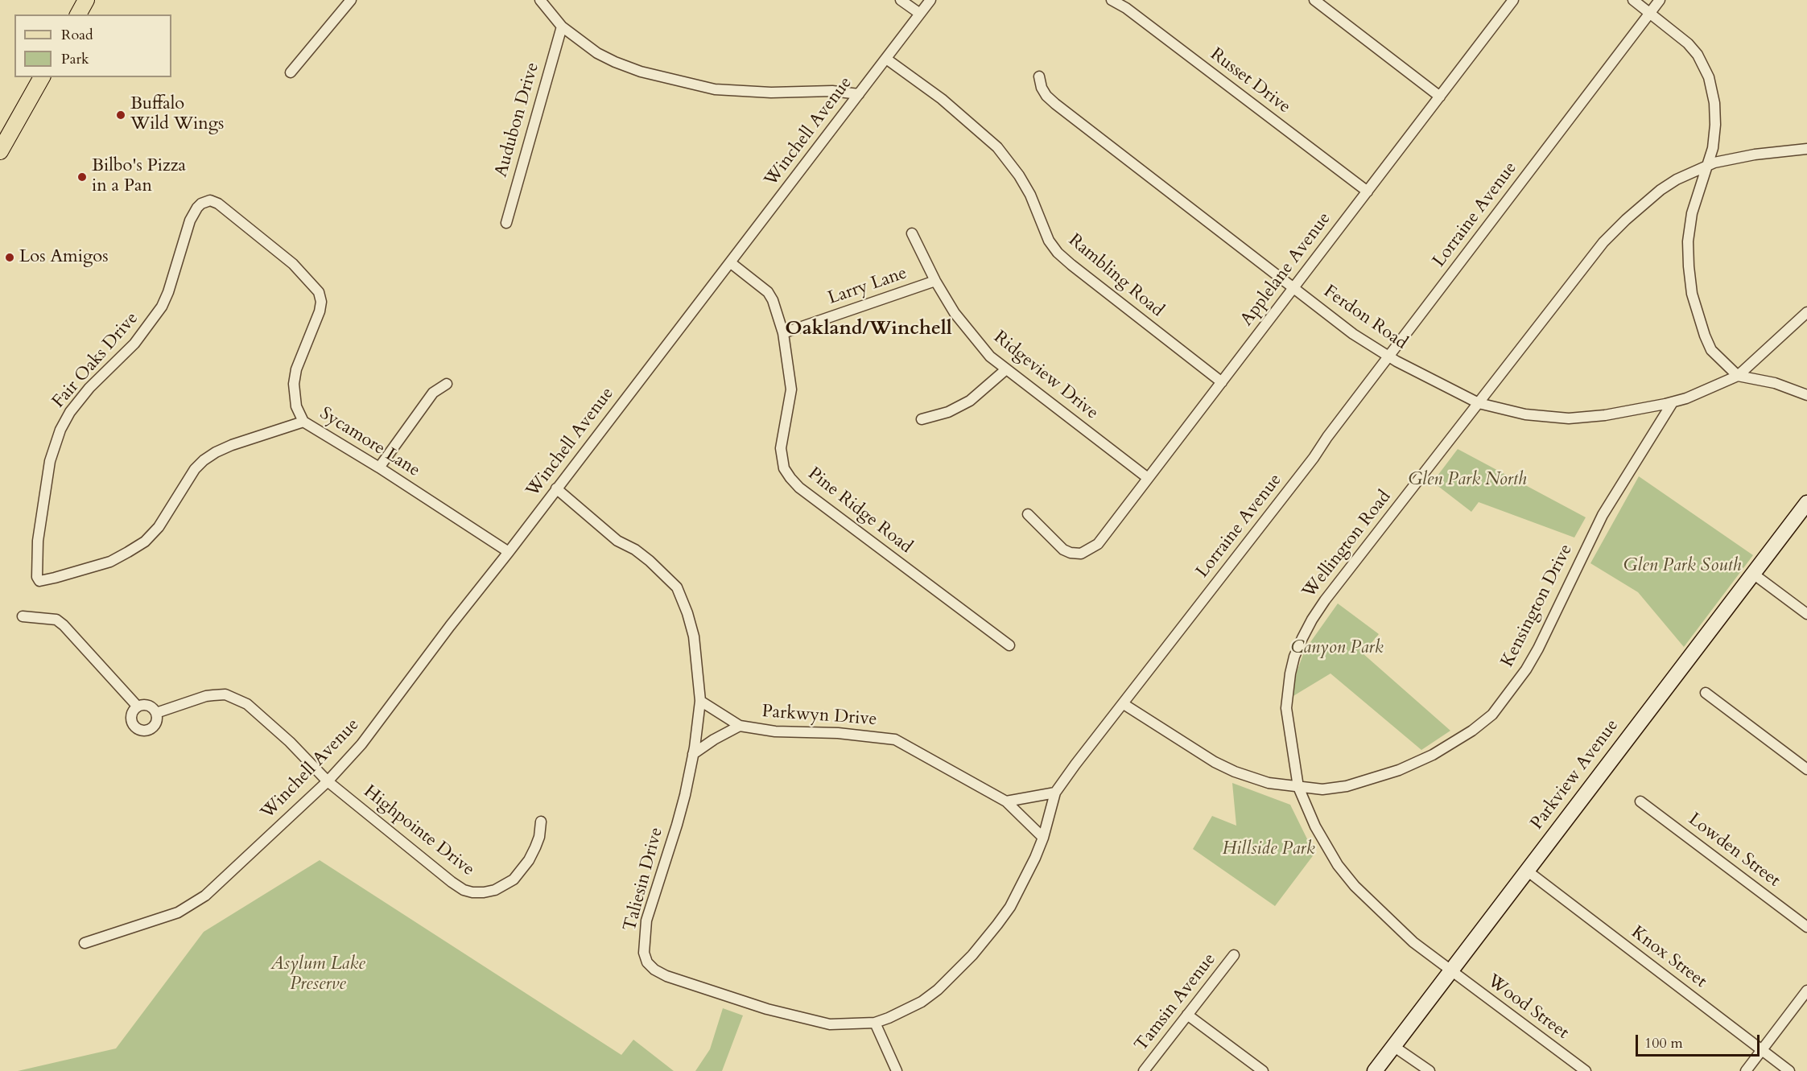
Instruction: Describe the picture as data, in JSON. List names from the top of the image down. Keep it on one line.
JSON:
{"streets":{"street":["Russet Drive","Audubon Drive","Winchell Avenue","Lorraine Avenue","Applelane Avenue","Rambling Road","Larry Lane","Ferdon Road","Fair Oaks Drive","Ridgeview Drive","Sycamore Lane","Pine Ridge Road","Wellington Road","Kensington Drive","Parkwyn Drive","Parkview Avenue","Highpointe Drive","Lowden Street","Taliesin Drive","Knox Street","Tamsin Avenue","Wood Street"]},"crossings":[["Russet Drive","Applelane Avenue"],["Winchell Avenue","Rambling Road"],["Winchell Avenue","Sycamore Lane"],["Winchell Avenue","Pine Ridge Road"],["Winchell Avenue","Highpointe Drive"],["Lorraine Avenue","Ferdon Road"],["Lorraine Avenue","Kensington Drive"],["Lorraine Avenue","Parkwyn Drive"],["Lorraine Avenue","Taliesin Drive"],["Applelane Avenue","Rambling Road"],["Applelane Avenue","Ferdon Road"],["Applelane Avenue","Ridgeview Drive"],["Larry Lane","Ridgeview Drive"],["Larry Lane","Pine Ridge Road"],["Ferdon Road","Wellington Road"],["Ferdon Road","Kensington Drive"],["Fair Oaks Drive","Sycamore Lane"],["Wellington Road","Kensington Drive"],["Wellington Road","Parkview Avenue"],["Wellington Road","Wood Street"],["Parkwyn Drive","Taliesin Drive"],["Parkview Avenue","Knox Street"],["Parkview Avenue","Wood Street"]],"districts":["Oakland/Winchell"],"parks":["Glen Park North","Glen Park South","Canyon Park","Hillside Park","Asylum Lake Preserve"],"places":["Buffalo Wild Wings","Bilbo's Pizza in a Pan","Los Amigos"],"legend":["Road","Park"],"scale_bar":"100 m"}
